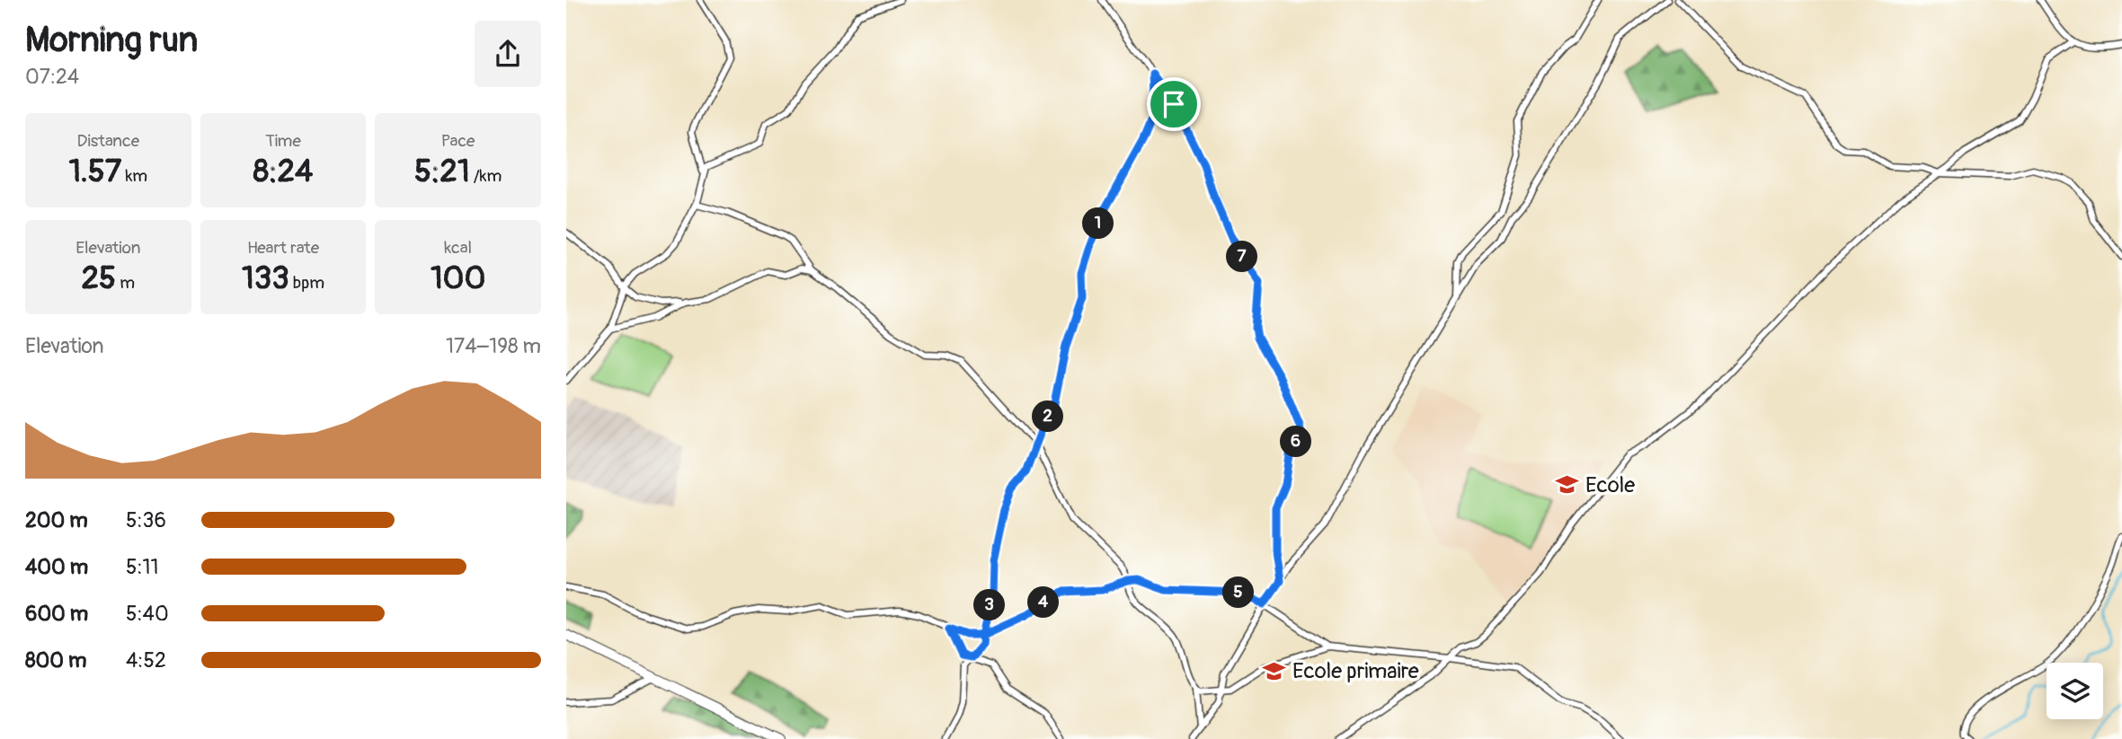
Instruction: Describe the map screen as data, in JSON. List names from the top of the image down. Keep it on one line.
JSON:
{"places":{"school or university":["Ecole","Ecole primaire"]},"page":{"heading":["Morning run","07:24"],"stats":[["Distance","1.57 km"],["Time","8:24"],["Pace","5:21 /km"],["Elevation","25 m"],["Heart rate","133 bpm"],["kcal","100"]],"pins":["1","7","2","6","5","4","3"],"chart":["Elevation","174–198 m"],"list":[{"name":"200 m","note":"5:36"},{"name":"400 m","note":"5:11"},{"name":"600 m","note":"5:40"},{"name":"800 m","note":"4:52"}]}}
